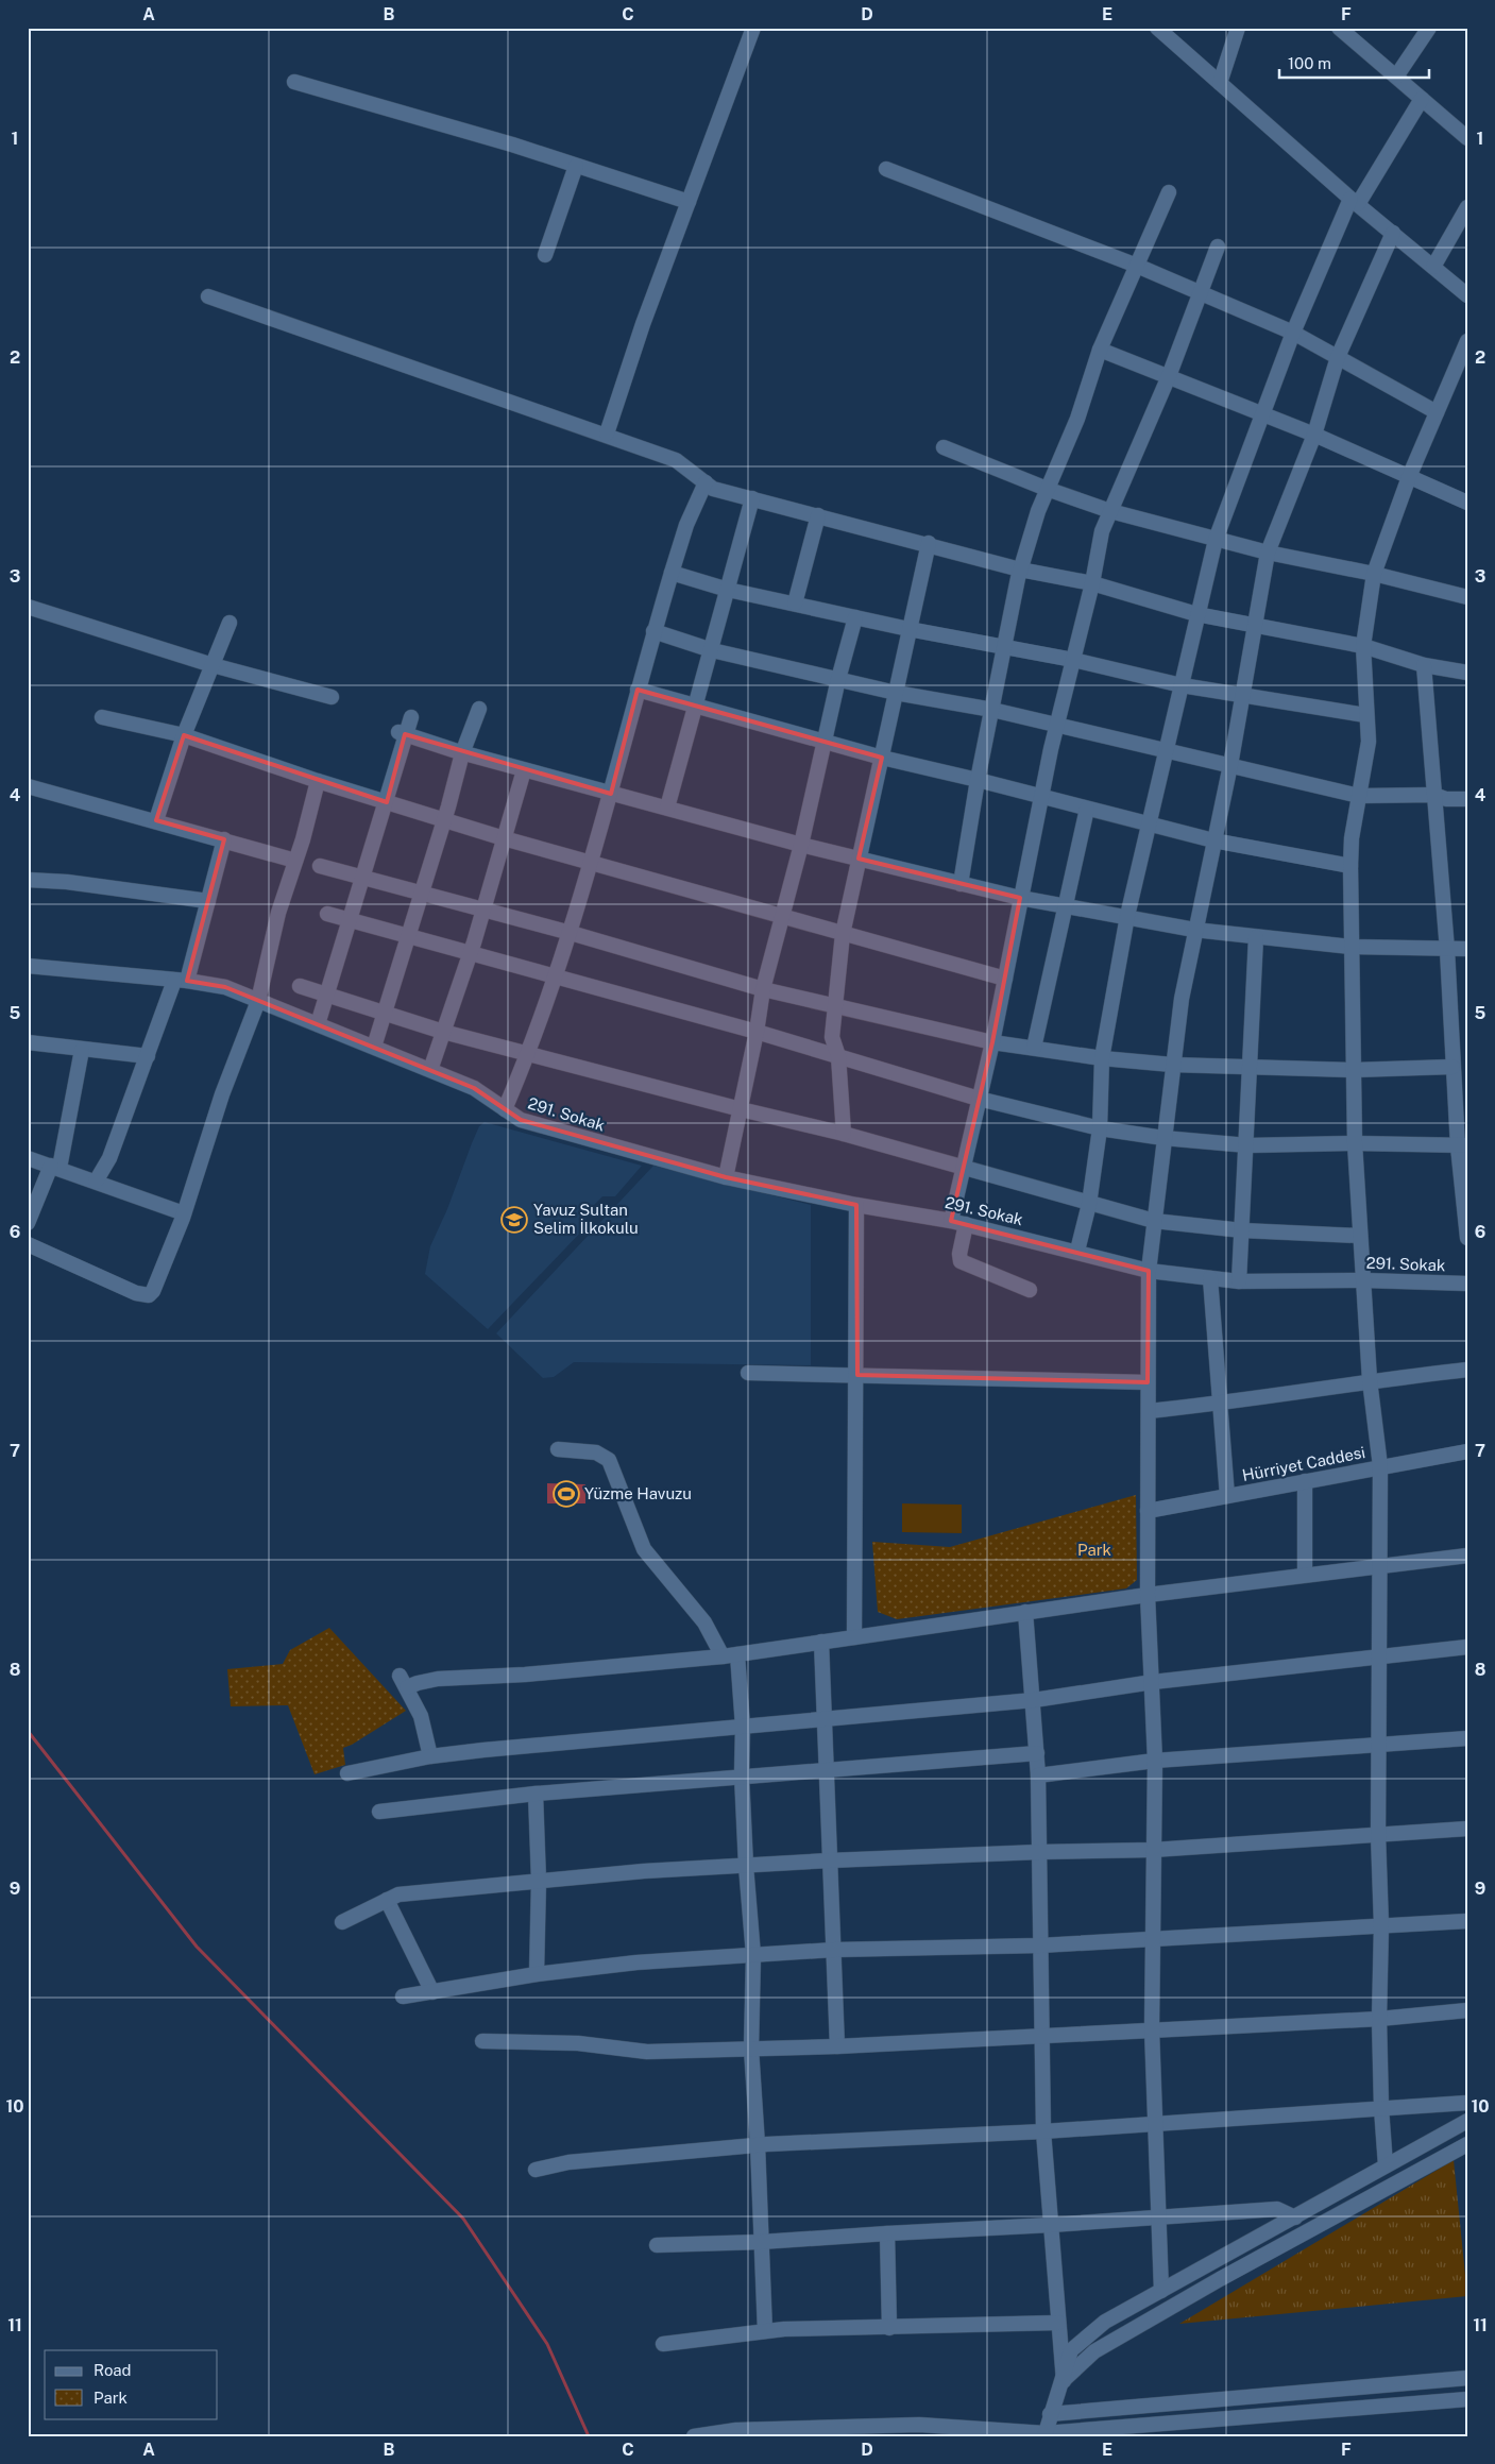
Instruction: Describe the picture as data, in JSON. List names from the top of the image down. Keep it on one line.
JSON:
{"streets":{"street":["291. Sokak","Hürriyet Caddesi"]},"parks":["Park"],"places":{"school or university":["Yavuz Sultan Selim İlkokulu"],"sports":["Yüzme Havuzu"]},"legend":["Road","Park"],"scale_bar":"100 m","grid":{"columns":["A","B","C","D","E","F"],"rows":["1","2","3","4","5","6","7","8","9","10","11"]}}
